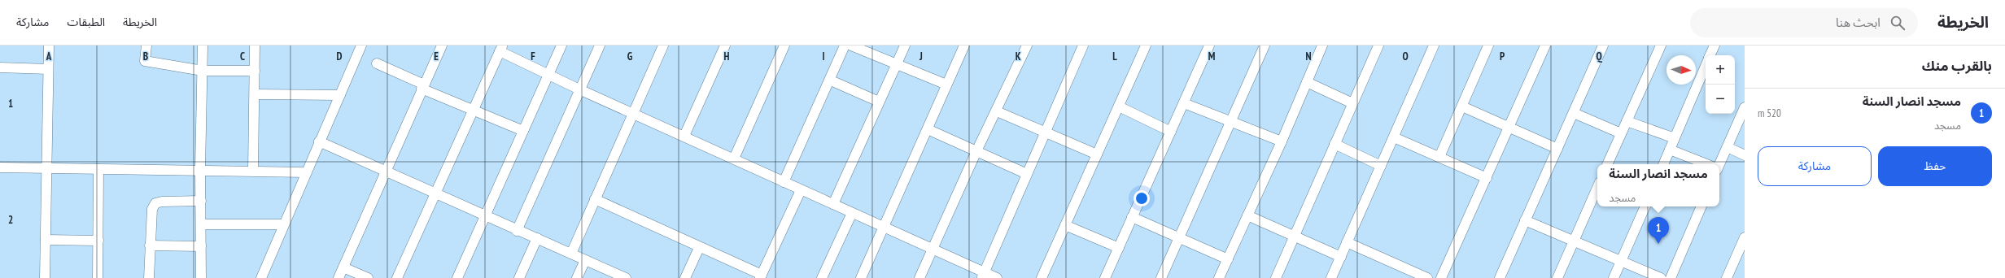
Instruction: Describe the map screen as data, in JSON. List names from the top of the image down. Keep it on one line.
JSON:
{"north":"right","page":{"header":"الخريطة","search":"ابحث هنا","nav":["الخريطة","الطبقات","مشاركة"],"heading":"بالقرب منك","map_buttons":["+","−"],"list":[{"mark":"1","name":"مسجد انصار السنة","note":"مسجد","value":"520 m"}],"buttons":["حفظ","مشاركة"],"popup":["مسجد انصار السنة","مسجد"],"pins":"1"},"grid":{"columns":["A","B","C","D","E","F","G","H","I","J","K","L","M","N","O","P","Q"],"rows":["1","2"]}}
